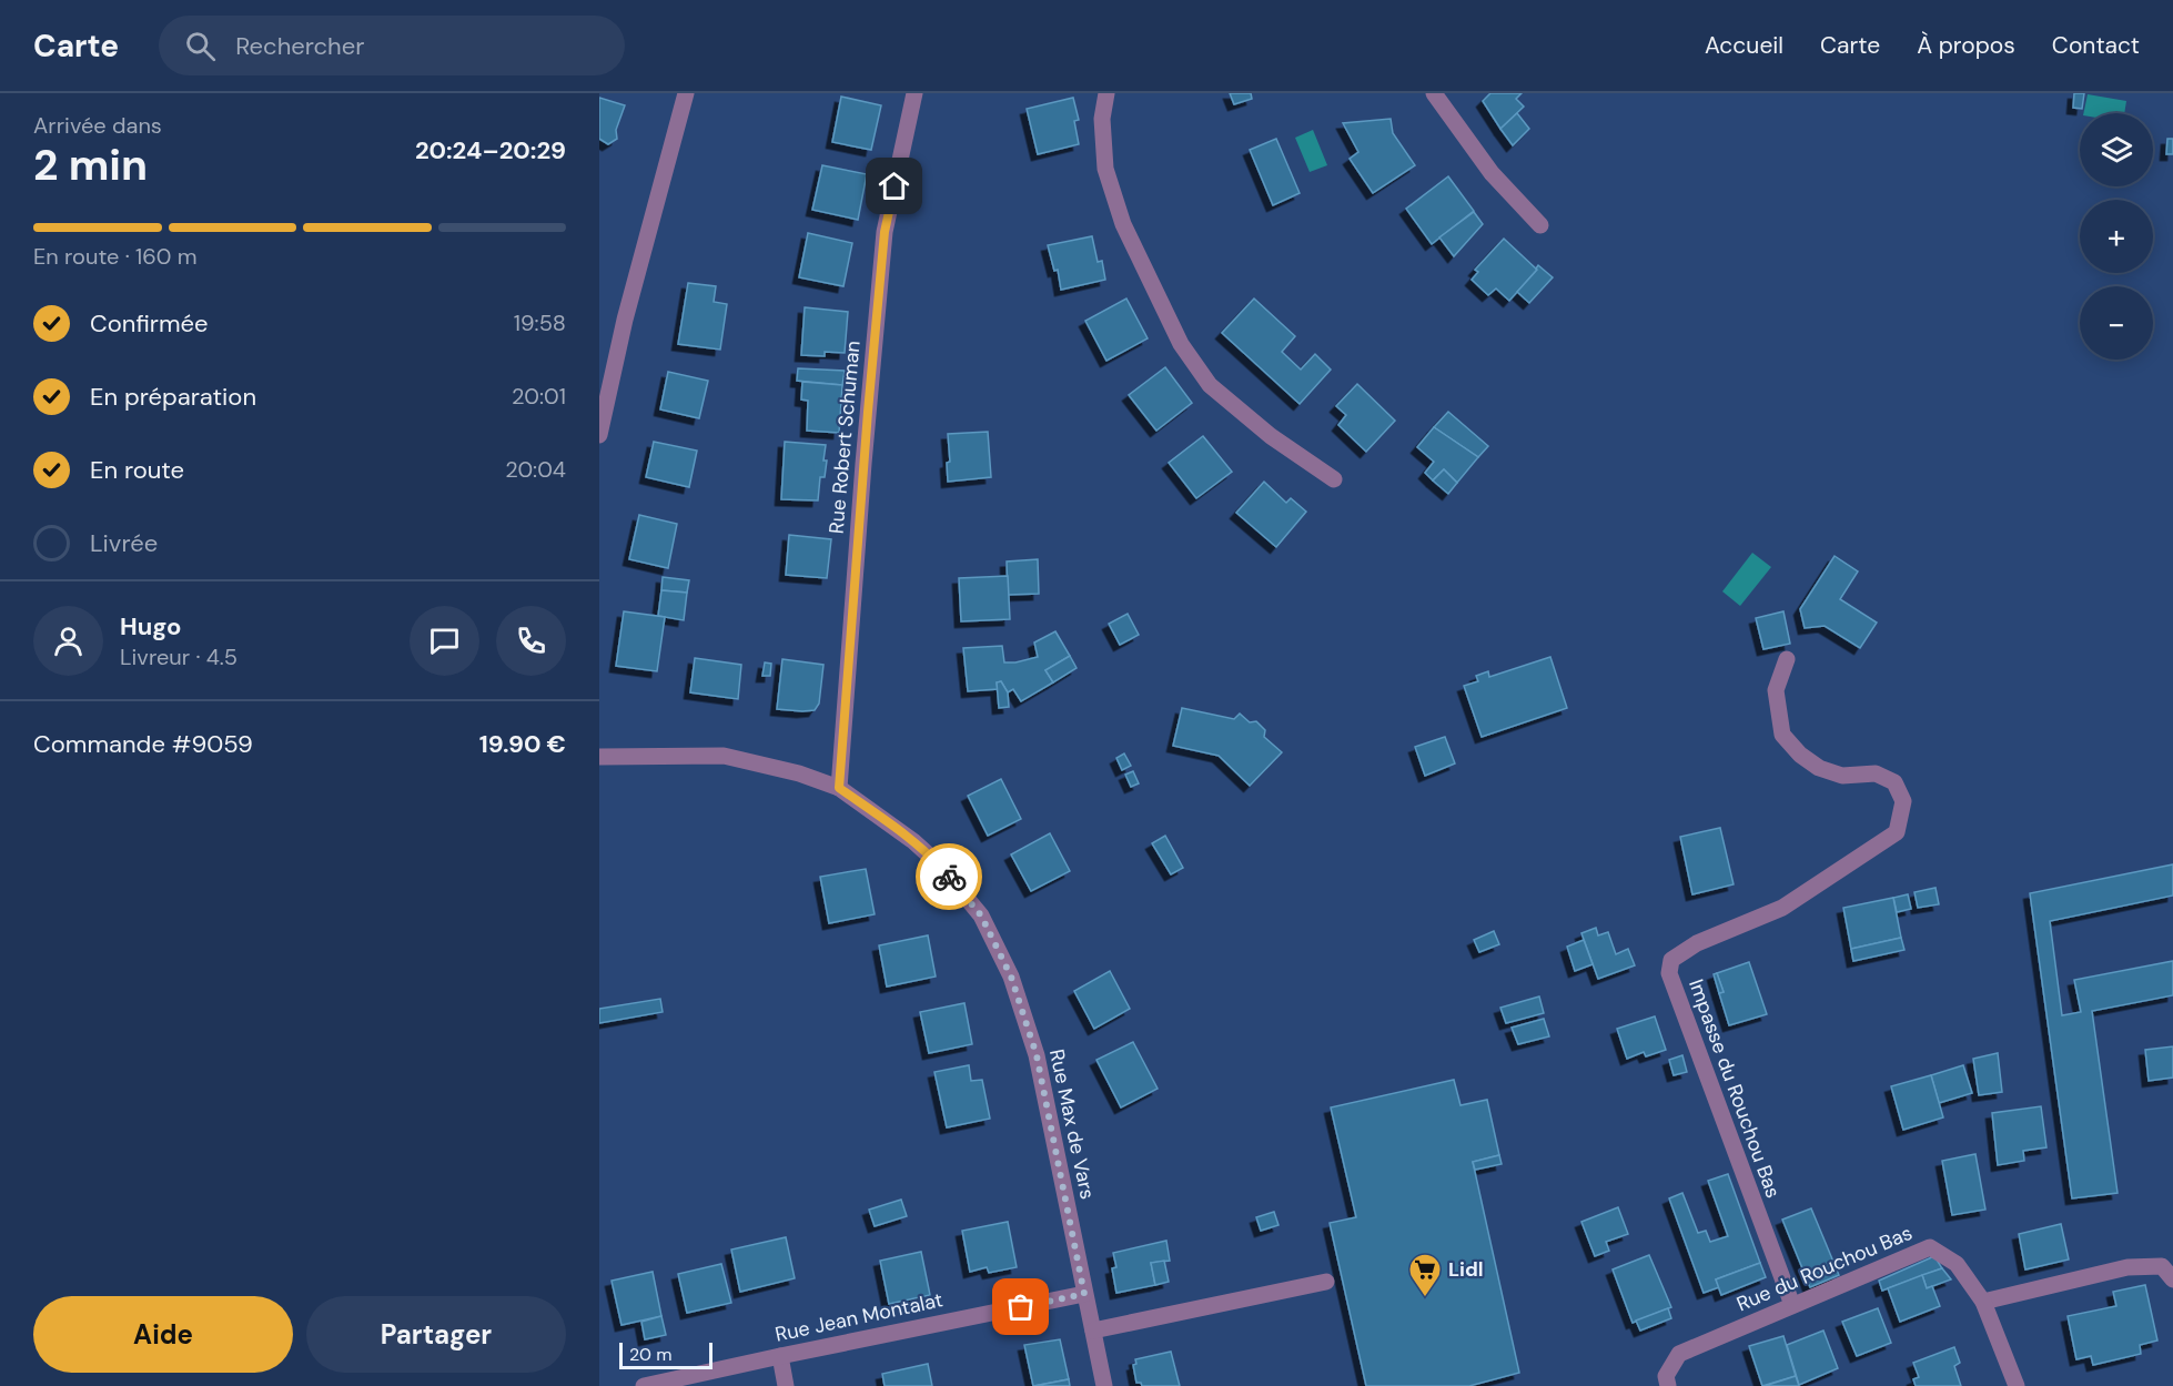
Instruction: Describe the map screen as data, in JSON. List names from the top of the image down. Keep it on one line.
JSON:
{"streets":{"street":["Rue Robert Schuman","Impasse du Rouchou Bas","Rue Max de Vars","Rue du Rouchou Bas","Rue Jean Montalat"]},"crossings":[["Rue Robert Schuman","Rue Max de Vars"],["Impasse du Rouchou Bas","Rue du Rouchou Bas"],["Rue Max de Vars","Rue Jean Montalat"]],"places":{"supermarket":["Lidl"]},"scale_bar":"20 m","page":{"header":"Carte","search":"Rechercher","nav":["Accueil","Carte","À propos","Contact"],"heading":["2 min","Arrivée dans","20:24–20:29"],"panel":["Hugo","Livreur · 4.5","Commande #9059","19.90 €"],"map_buttons":["+","−"],"bar":"En route · 160 m","list":[["Confirmée","19:58"],["En préparation","20:01"],["En route","20:04"],"Livrée"],"buttons":["Aide","Partager"],"scale":"20 m"}}
